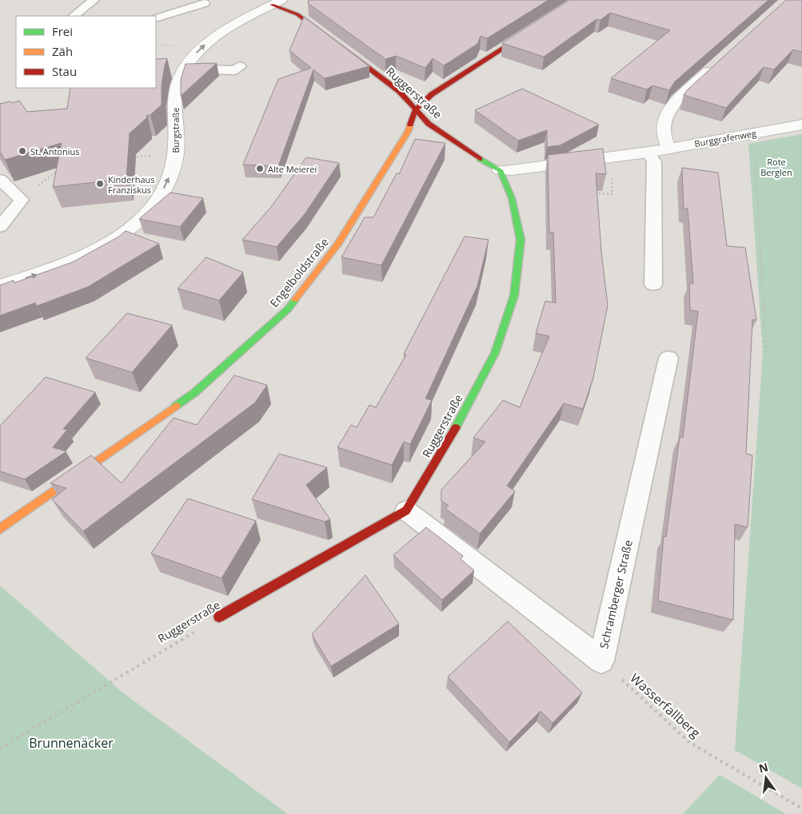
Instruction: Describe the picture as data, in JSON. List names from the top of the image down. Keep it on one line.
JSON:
{"streets":{"street":["Ruggerstraße","Burgstraße","Burggrafenweg","Engelboldstraße"],"lane":["Schramberger Straße"],"path":["Wasserfallberg"]},"crossings":[["Ruggerstraße","Burgstraße"],["Ruggerstraße","Burggrafenweg"],["Ruggerstraße","Engelboldstraße"],["Ruggerstraße","Schramberger Straße"],["Schramberger Straße","Wasserfallberg"]],"one_way":["Burgstraße"],"parks":["Rote Berglen","Brunnenäcker"],"places":["St. Antonius","Alte Meierei","Kinderhaus Franziskus"],"legend":["Frei","Zäh","Stau"],"north":"top"}
